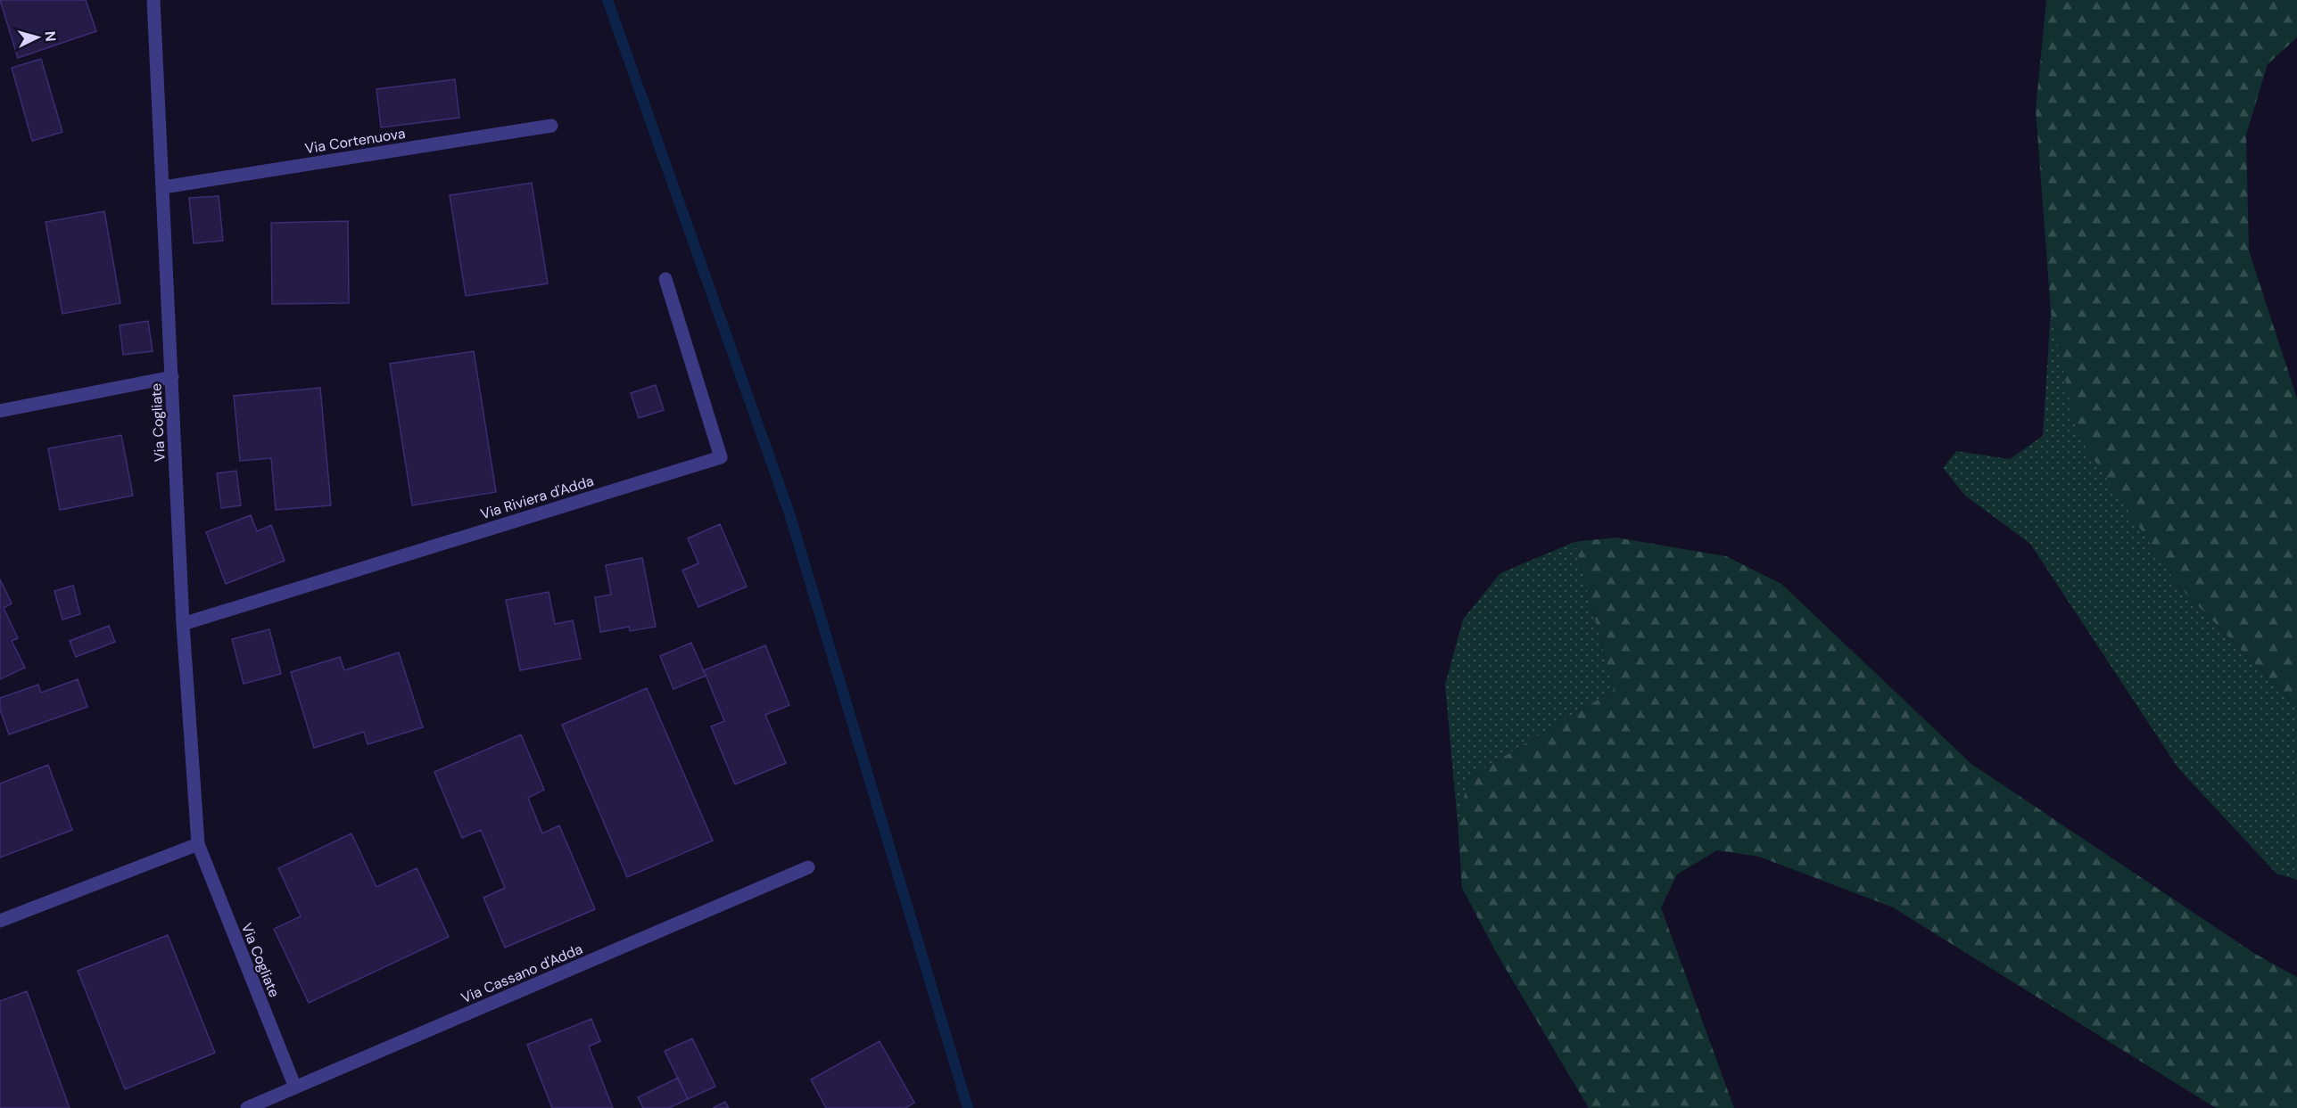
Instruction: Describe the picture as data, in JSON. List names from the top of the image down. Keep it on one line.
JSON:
{"streets":{"street":["Via Cortenuova","Via Cogliate","Via Riviera d'Adda","Via Cassano d'Adda"]},"crossings":[["Via Cortenuova","Via Cogliate"],["Via Cogliate","Via Riviera d'Adda"],["Via Cogliate","Via Cassano d'Adda"]],"north":"right"}
